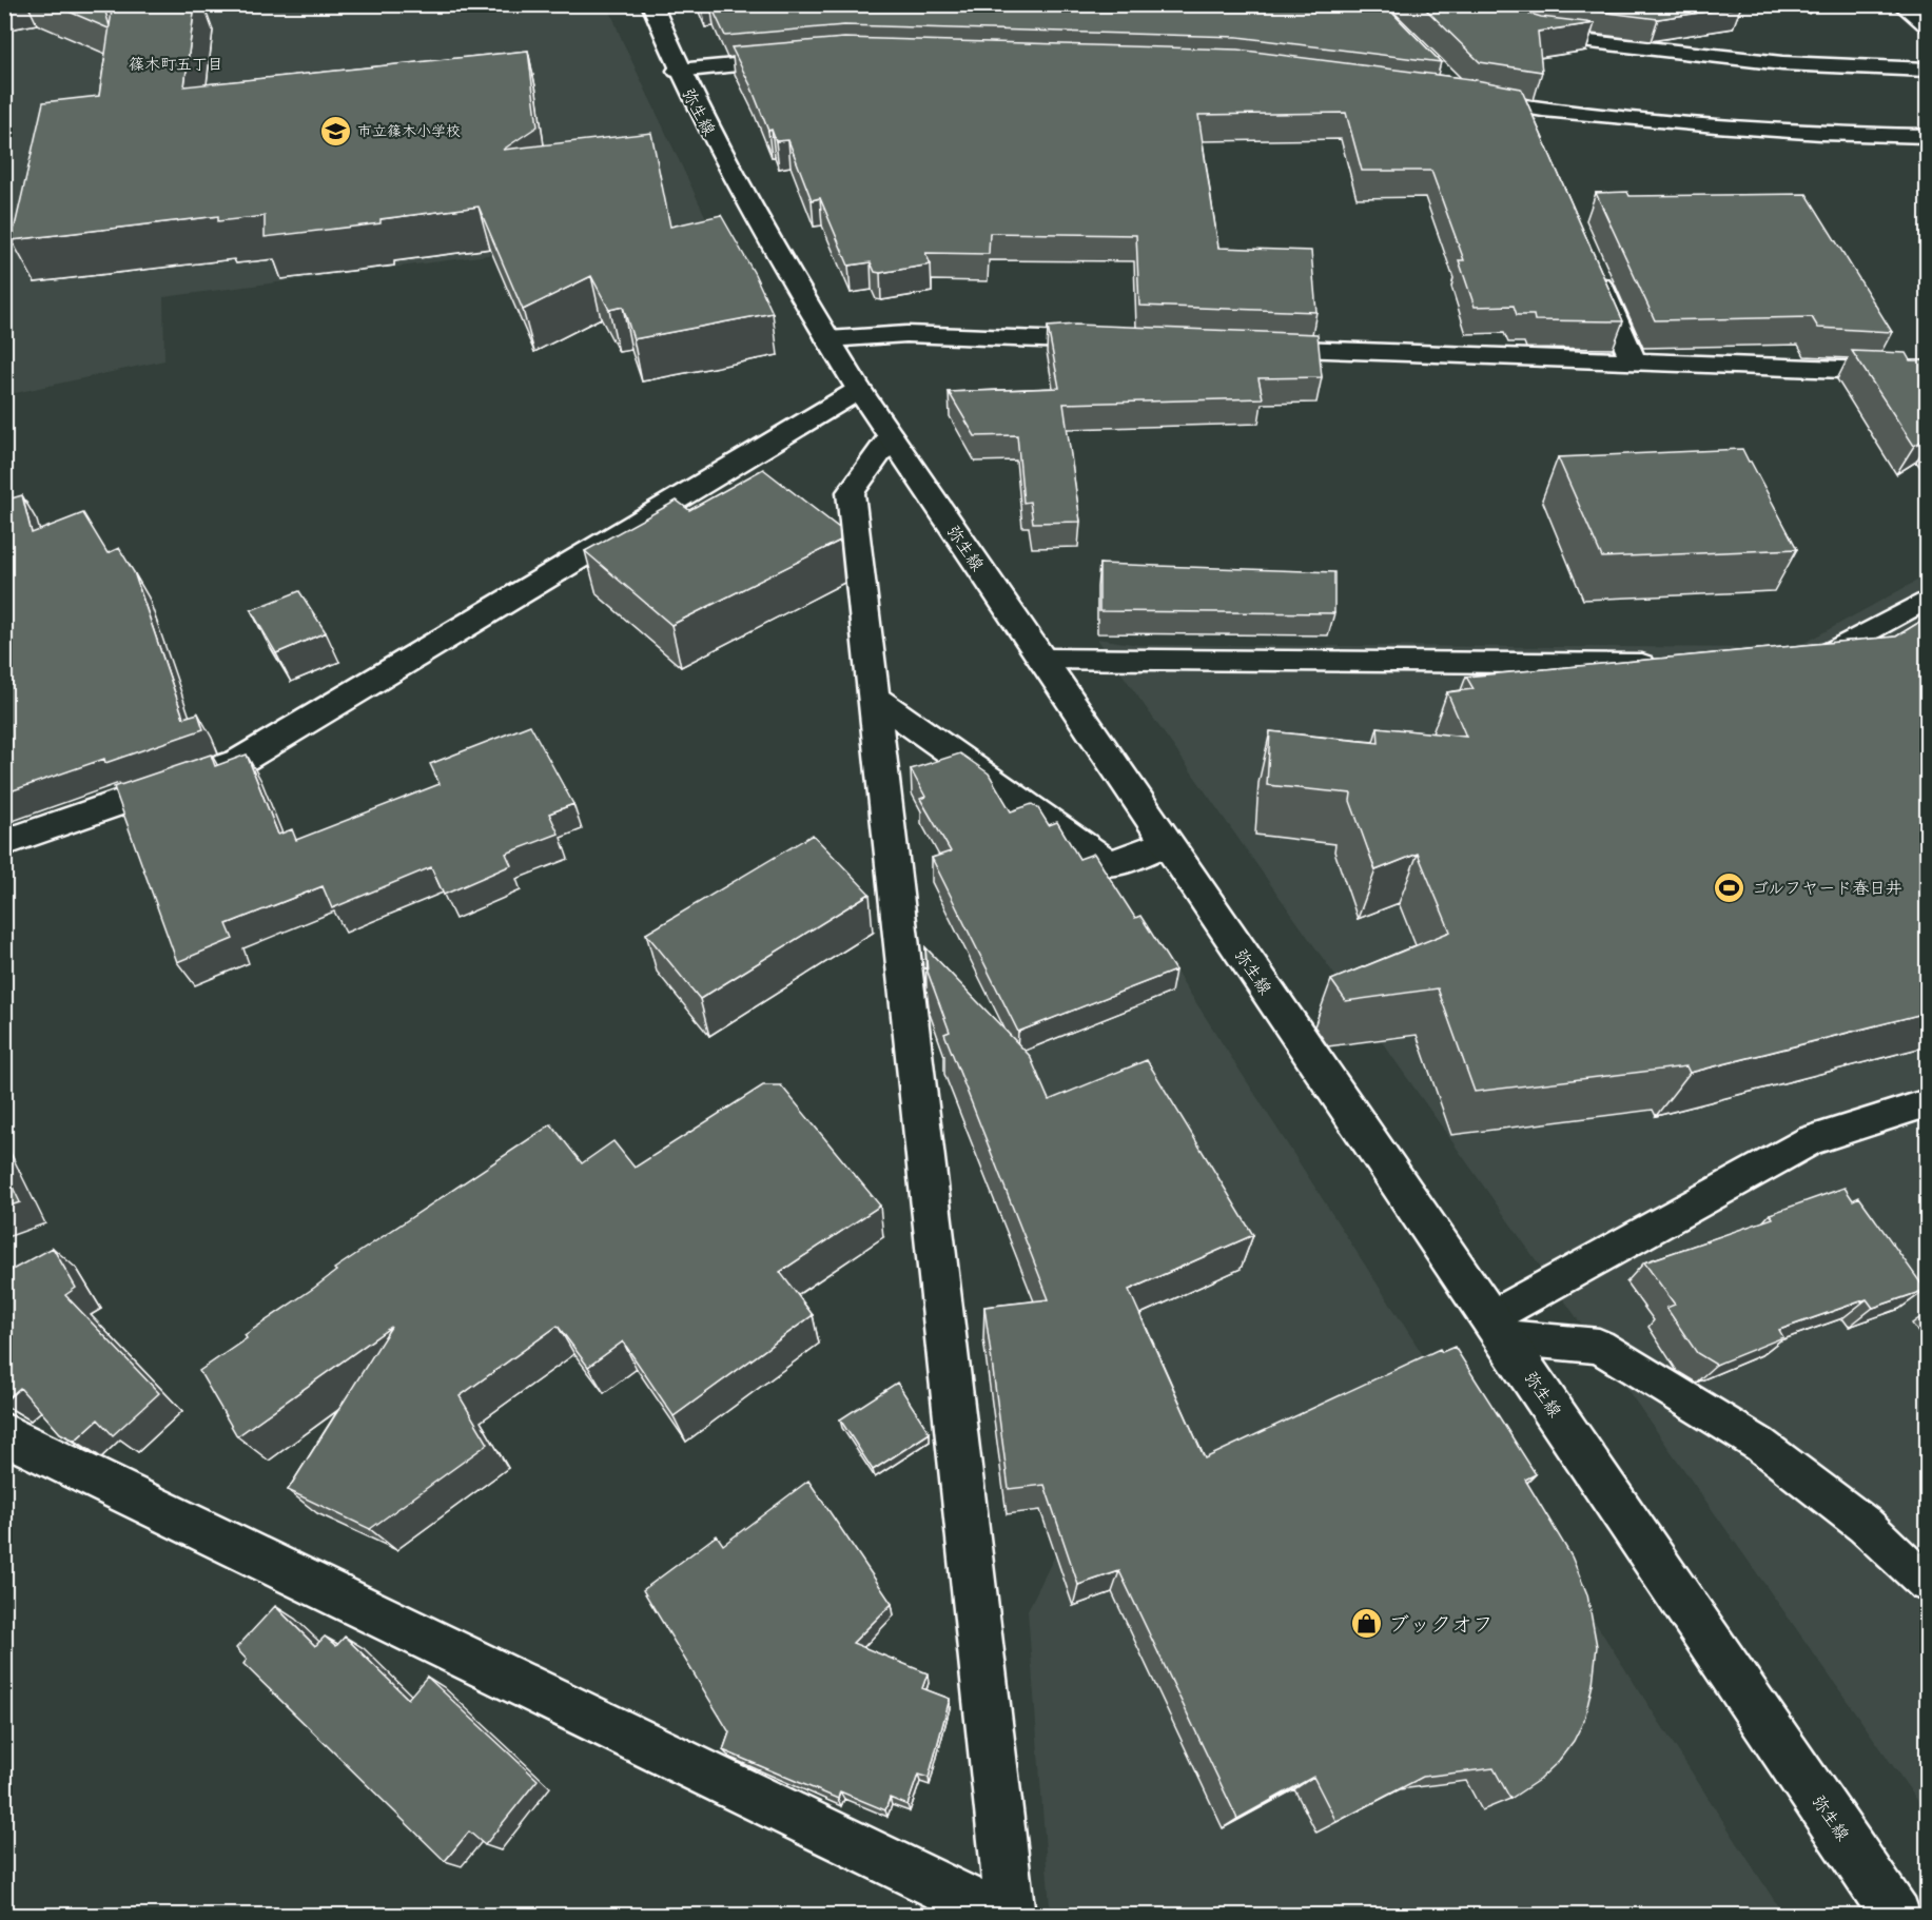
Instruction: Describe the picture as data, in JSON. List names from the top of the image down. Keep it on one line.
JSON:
{"streets":{"street":["弥生線"]},"districts":["篠木町五丁目"],"places":{"school or university":["市立篠木小学校"],"sports":["ゴルフヤード春日井"],"shop":["ブックオフ"]}}
